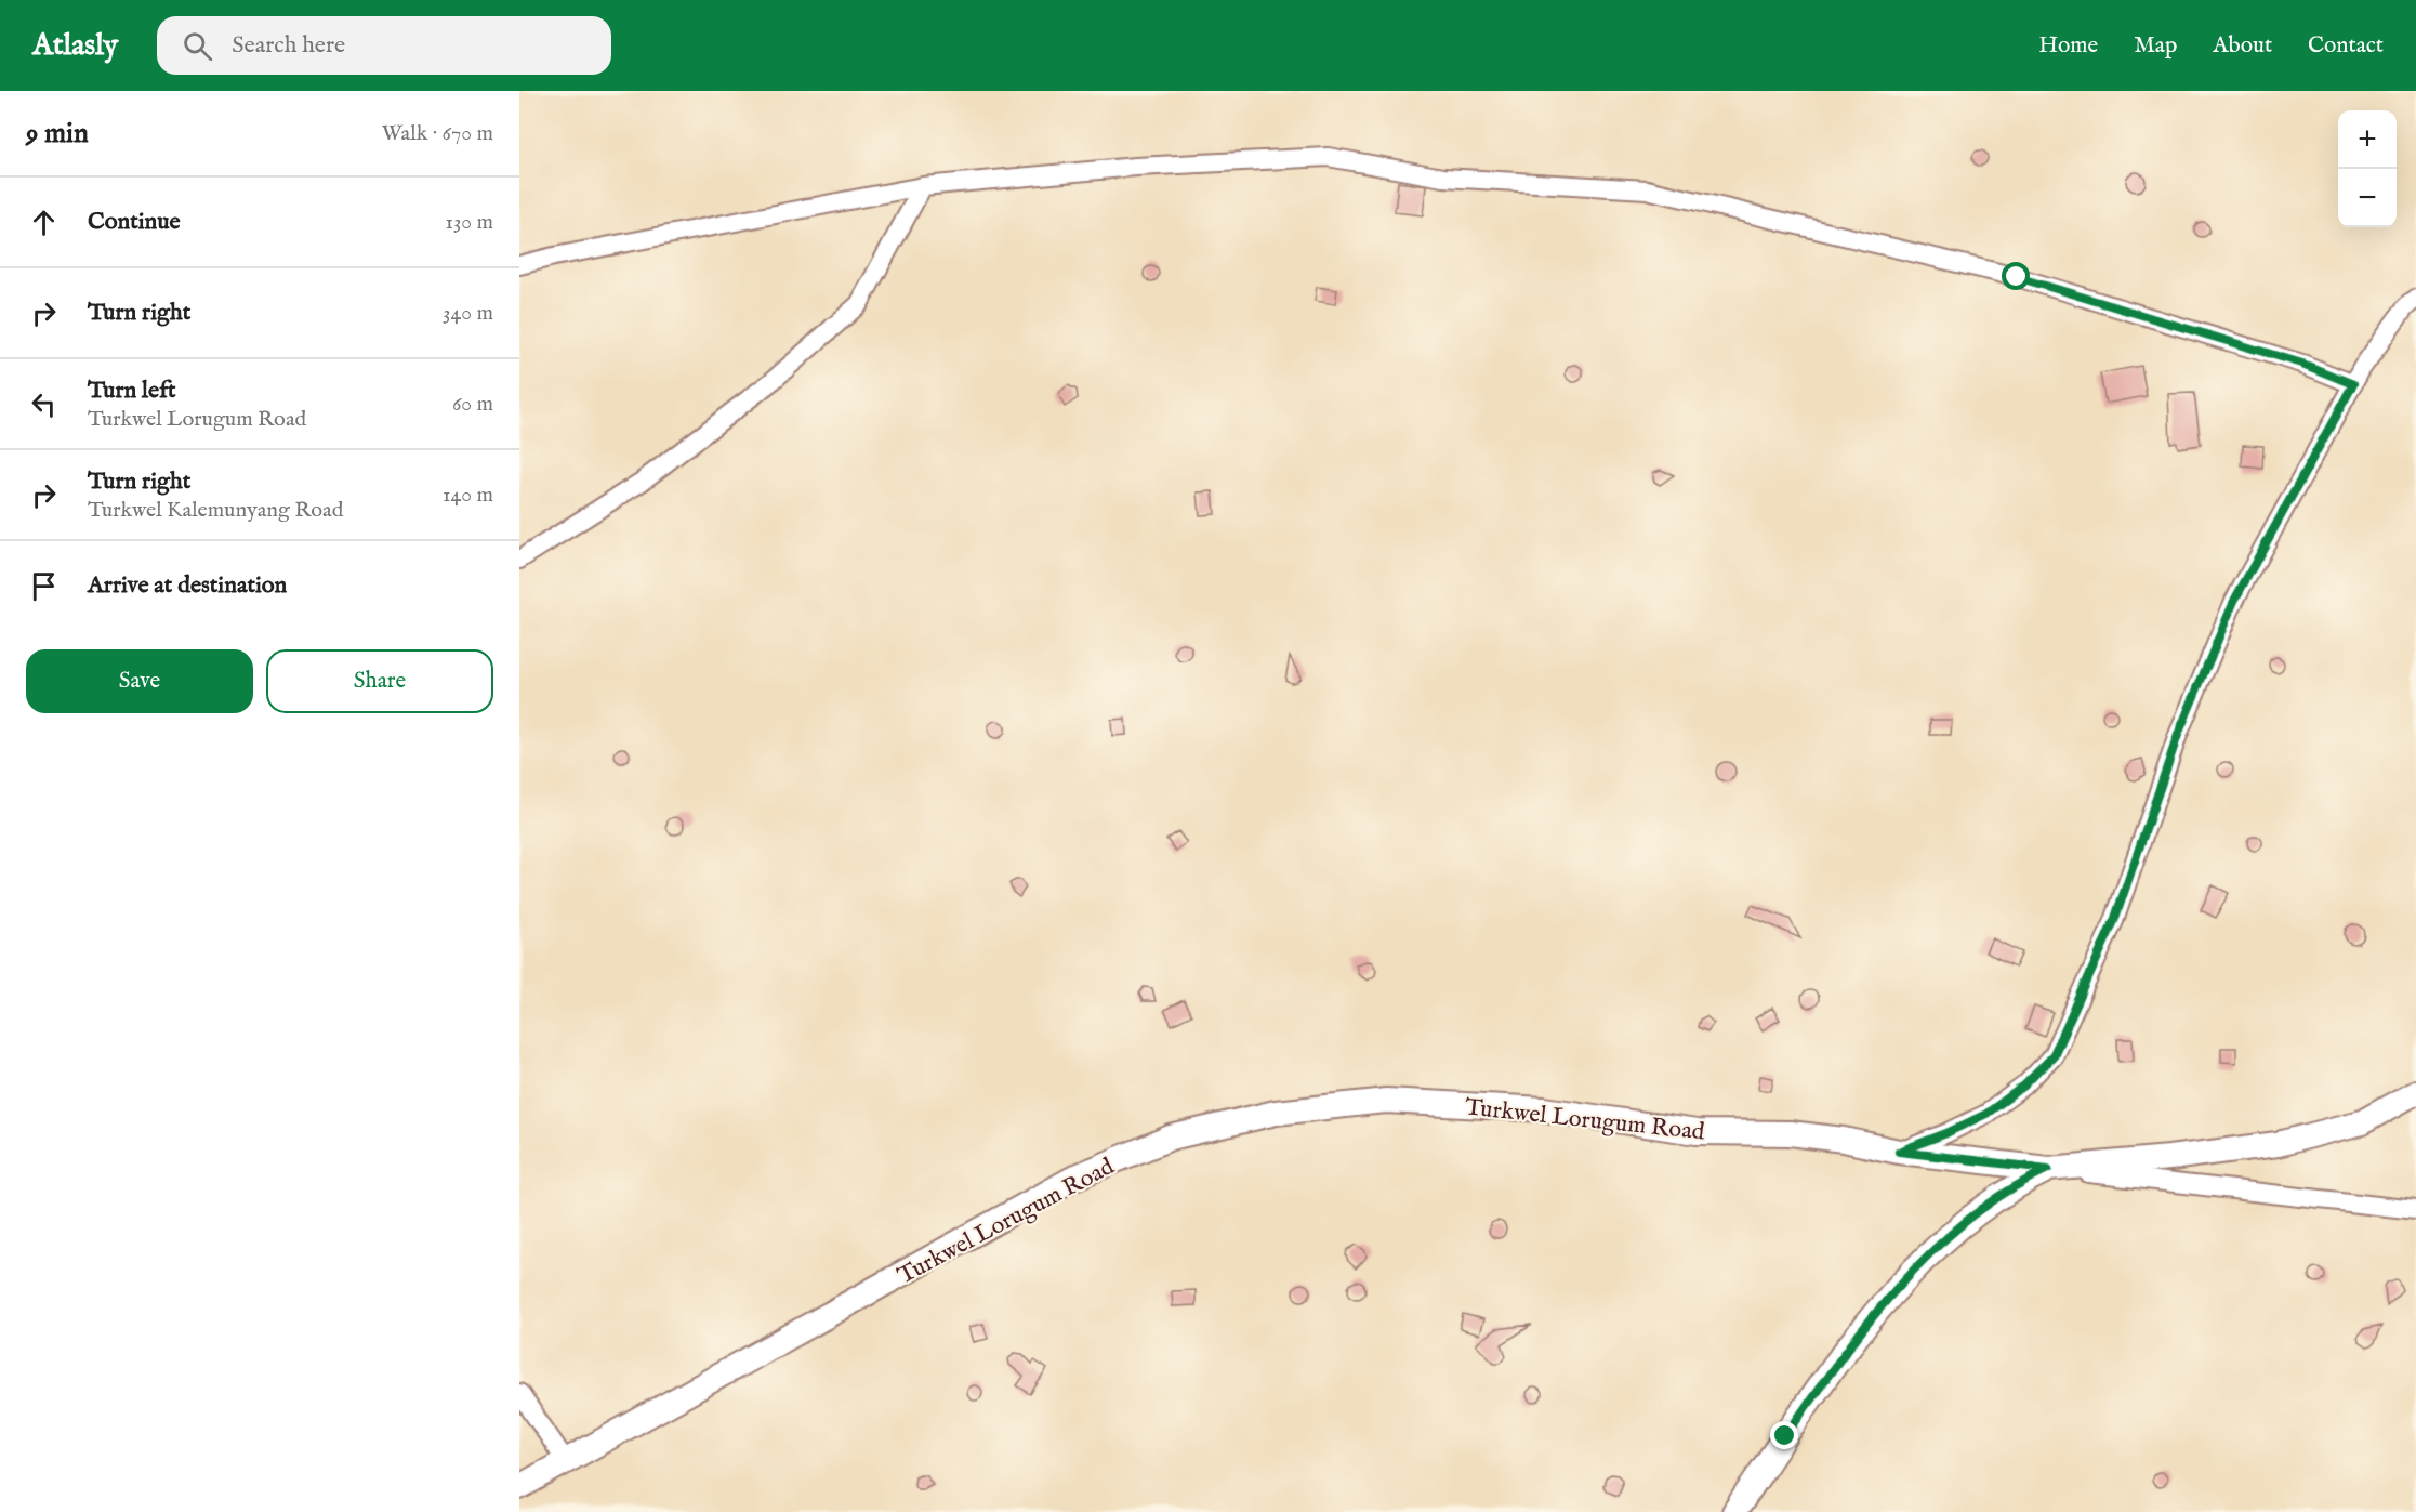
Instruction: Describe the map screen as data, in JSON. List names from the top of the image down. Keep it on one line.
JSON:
{"streets":{"main road":["Turkwel Lorugum Road"]},"page":{"header":"Atlasly","search":"Search here","nav":["Home","Map","About","Contact"],"heading":["9 min","Walk · 670 m"],"map_buttons":["+","−"],"list":[["Continue","130 m"],["Turn right","340 m"],["Turn left","Turkwel Lorugum Road","60 m"],["Turn right","Turkwel Kalemunyang Road","140 m"],"Arrive at destination"],"buttons":["Save","Share"]}}
